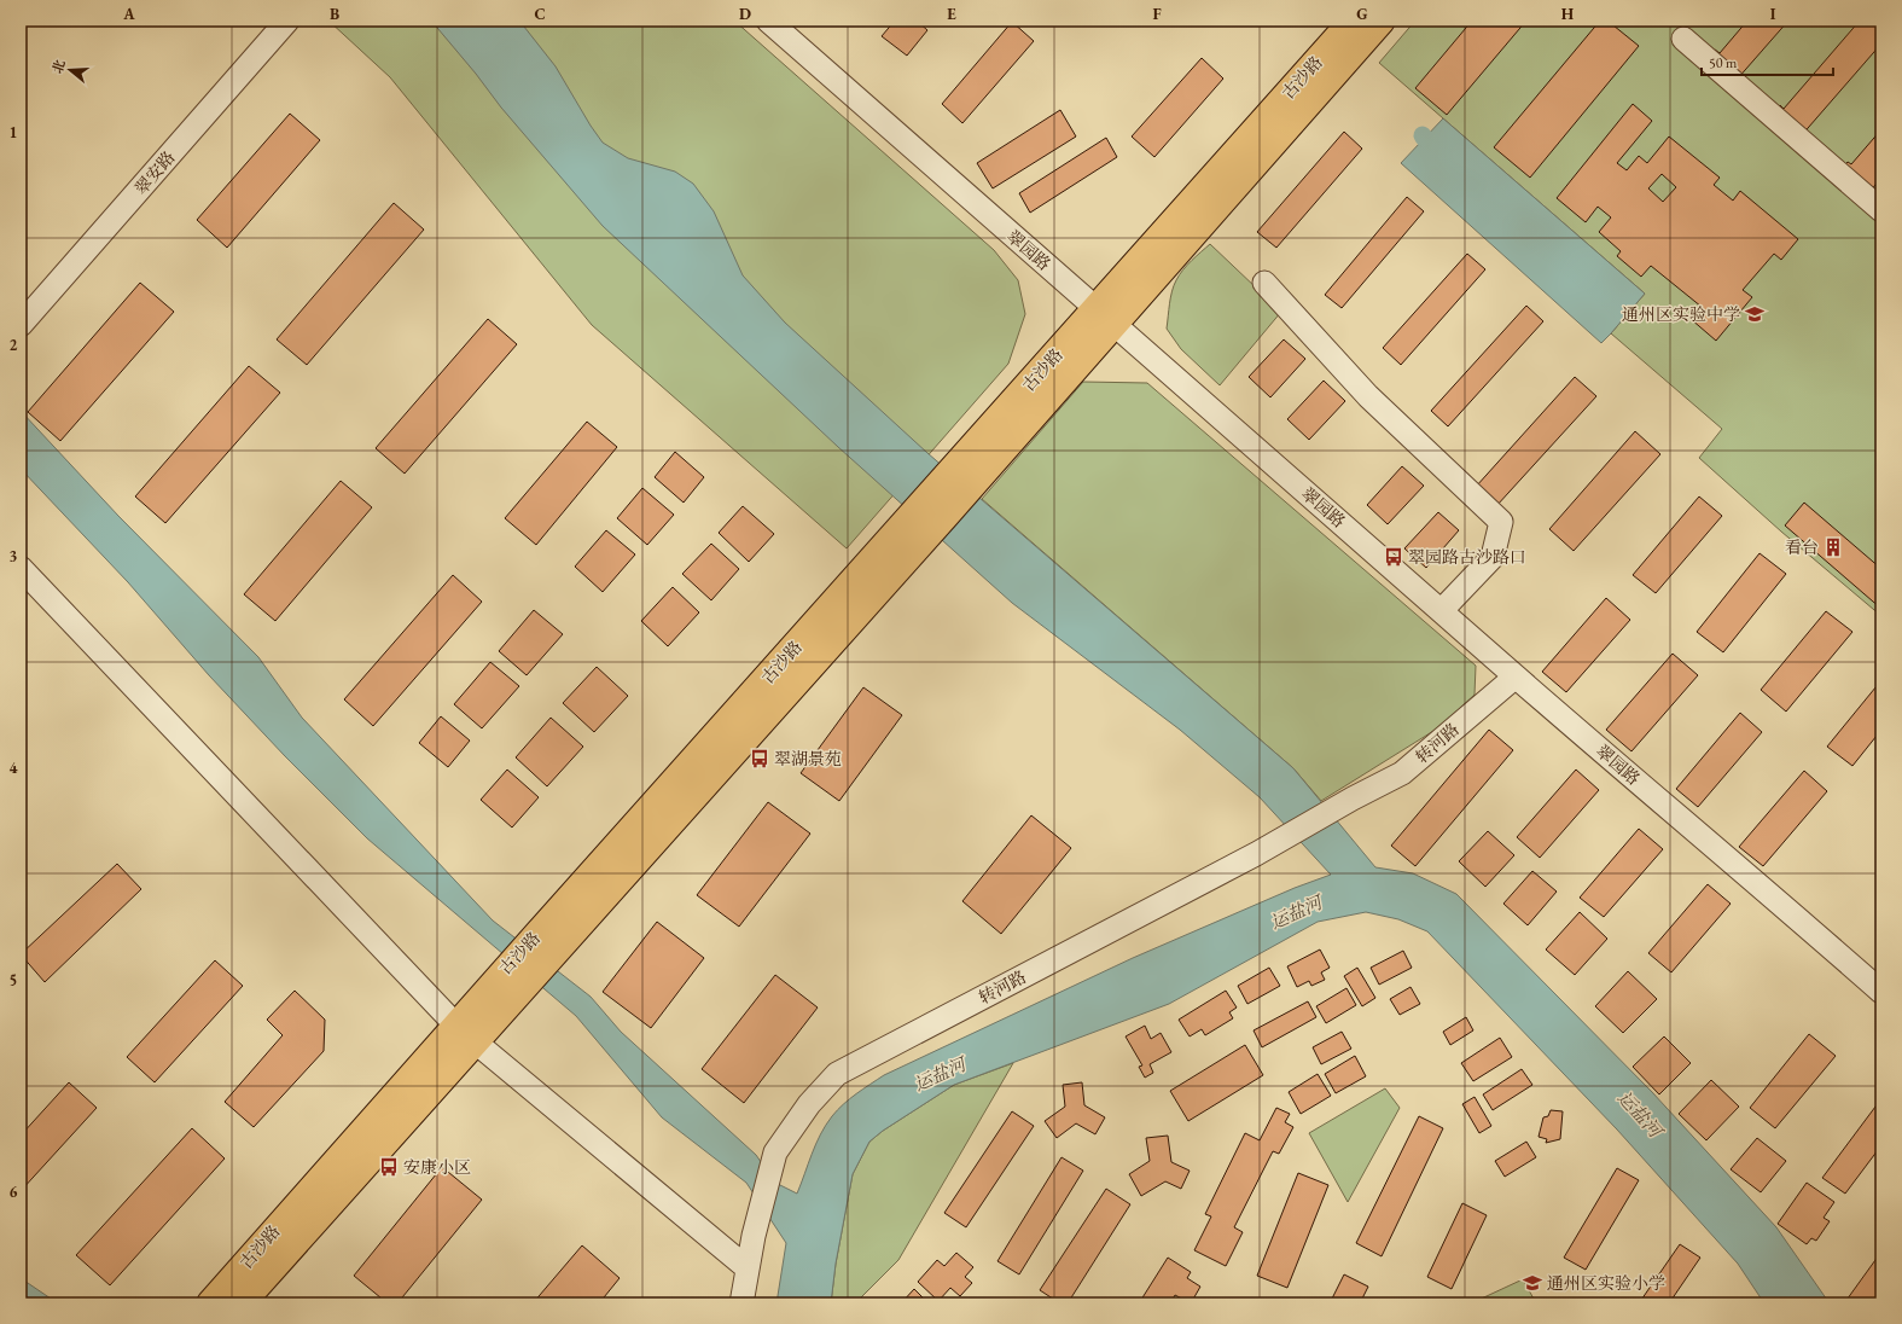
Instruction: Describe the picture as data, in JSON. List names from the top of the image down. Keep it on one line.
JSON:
{"streets":{"main road":["古沙路"],"street":["翠安路","翠园路","转河路"]},"crossings":[["古沙路","翠园路"],["翠园路","转河路"]],"water":["运盐河"],"places":{"school or university":["通州区实验中学","通州区实验小学"],"building":["看台"],"bus stop":["翠园路古沙路口","翠湖景苑","安康小区"]},"scale_bar":"50 m","north":"left","grid":{"columns":["A","B","C","D","E","F","G","H","I"],"rows":["1","2","3","4","5","6"]}}
